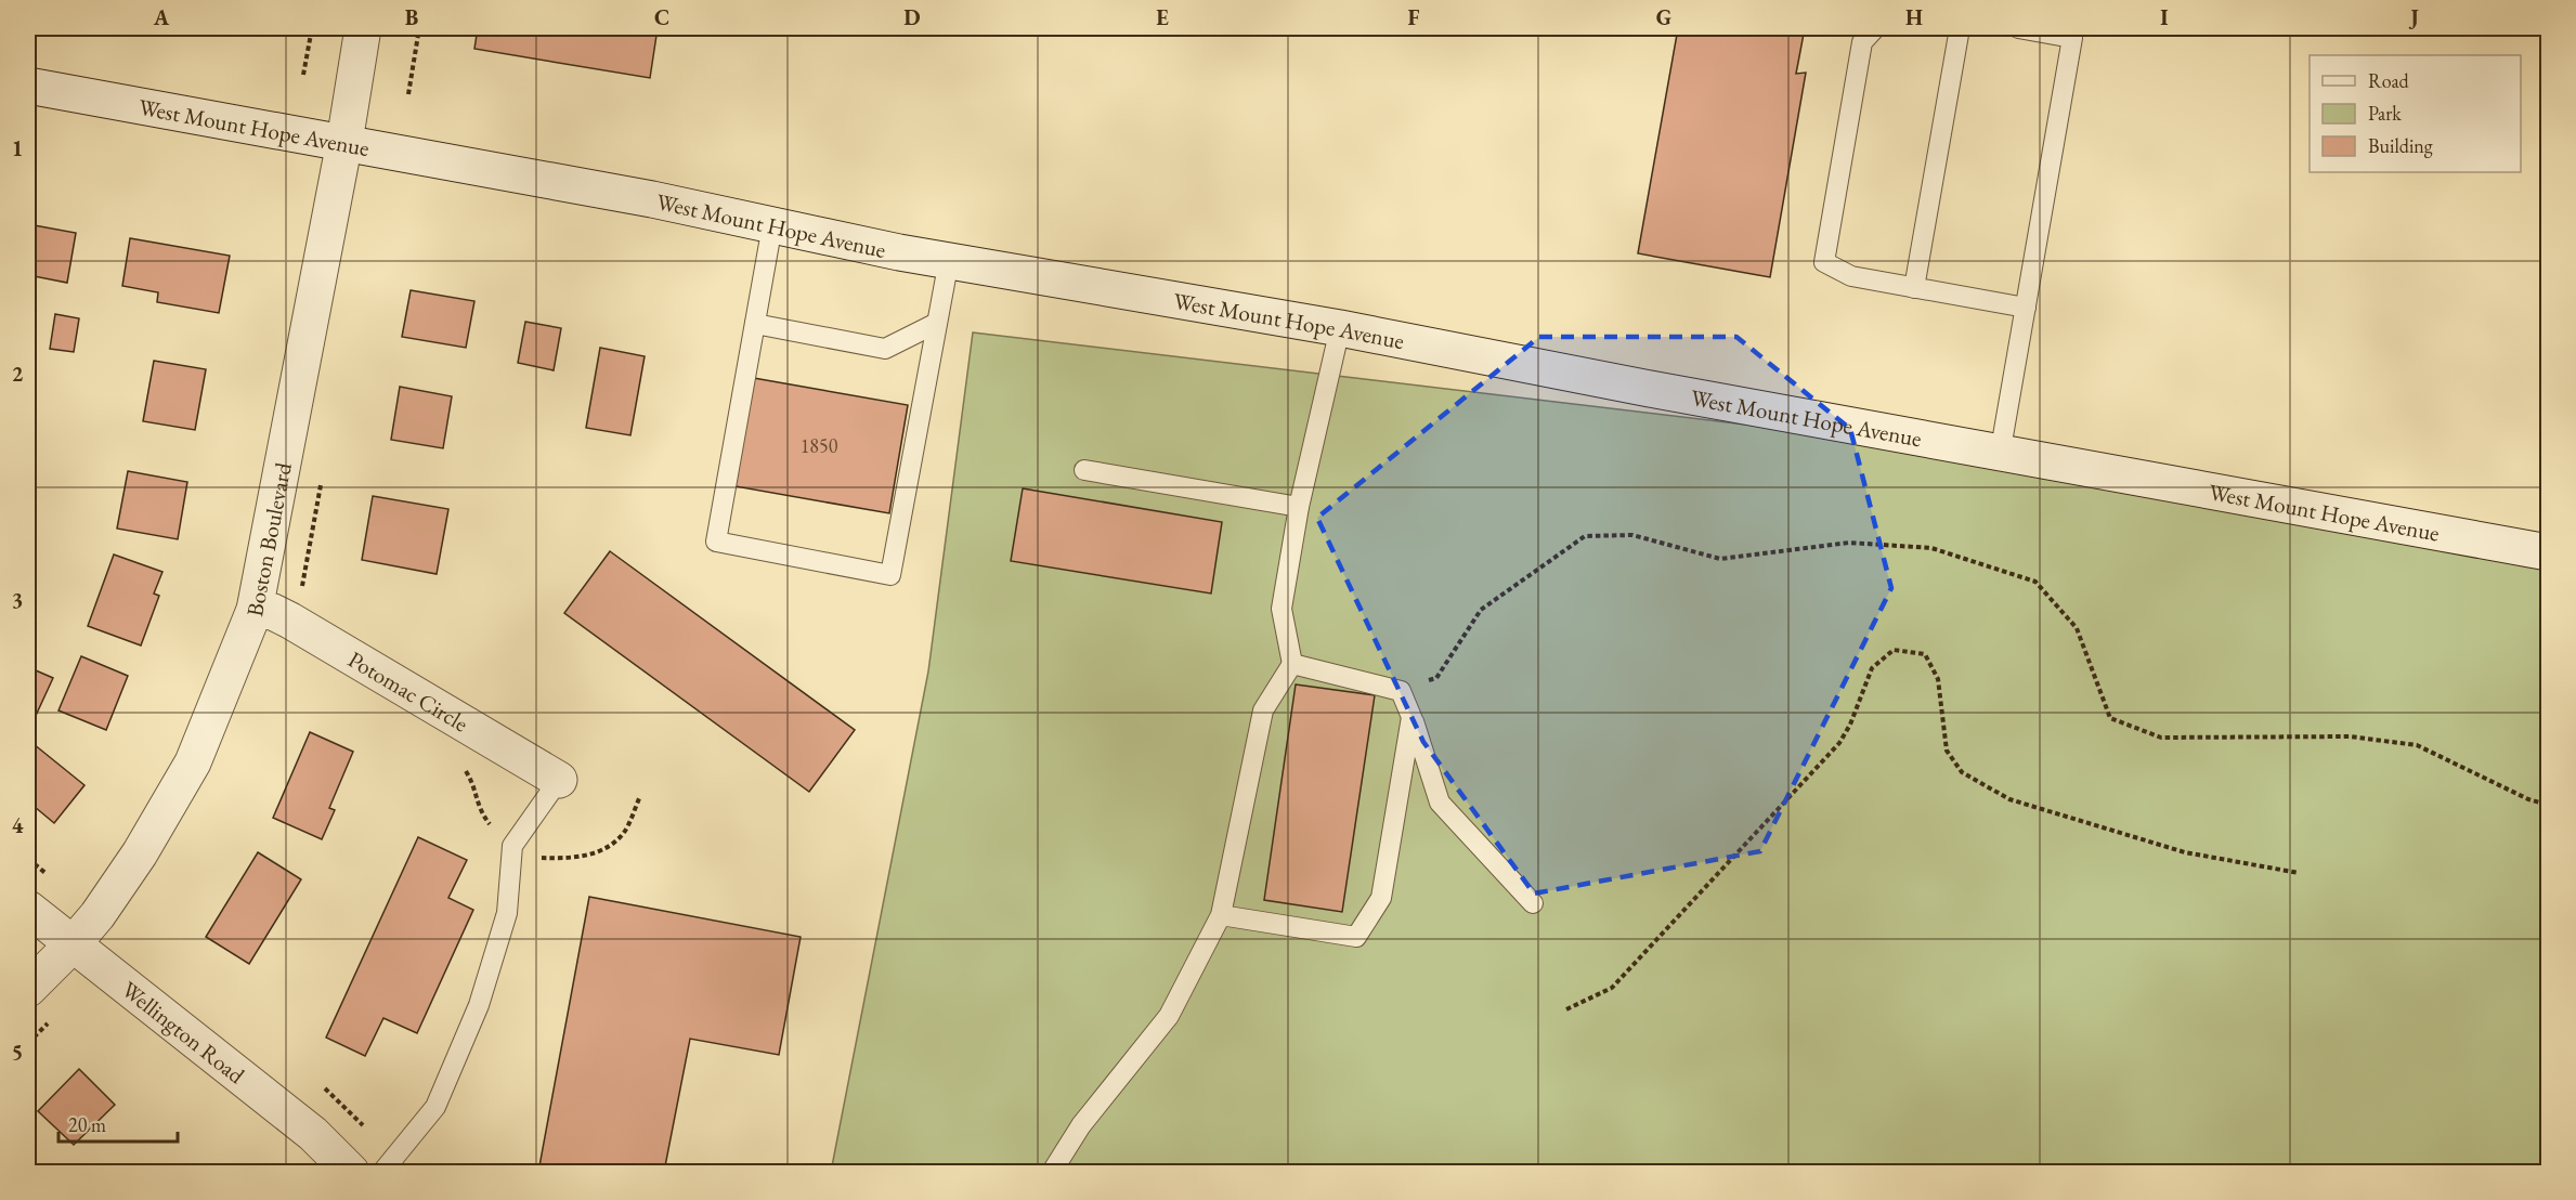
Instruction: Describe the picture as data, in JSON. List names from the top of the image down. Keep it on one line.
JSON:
{"streets":{"street":["West Mount Hope Avenue","Boston Boulevard","Potomac Circle","Wellington Road"]},"crossings":[["West Mount Hope Avenue","Boston Boulevard"],["Boston Boulevard","Potomac Circle"],["Boston Boulevard","Wellington Road"]],"house_numbers":["1850"],"legend":["Road","Park","Building"],"scale_bar":"20 m","grid":{"columns":["A","B","C","D","E","F","G","H","I","J"],"rows":["1","2","3","4","5"]}}
